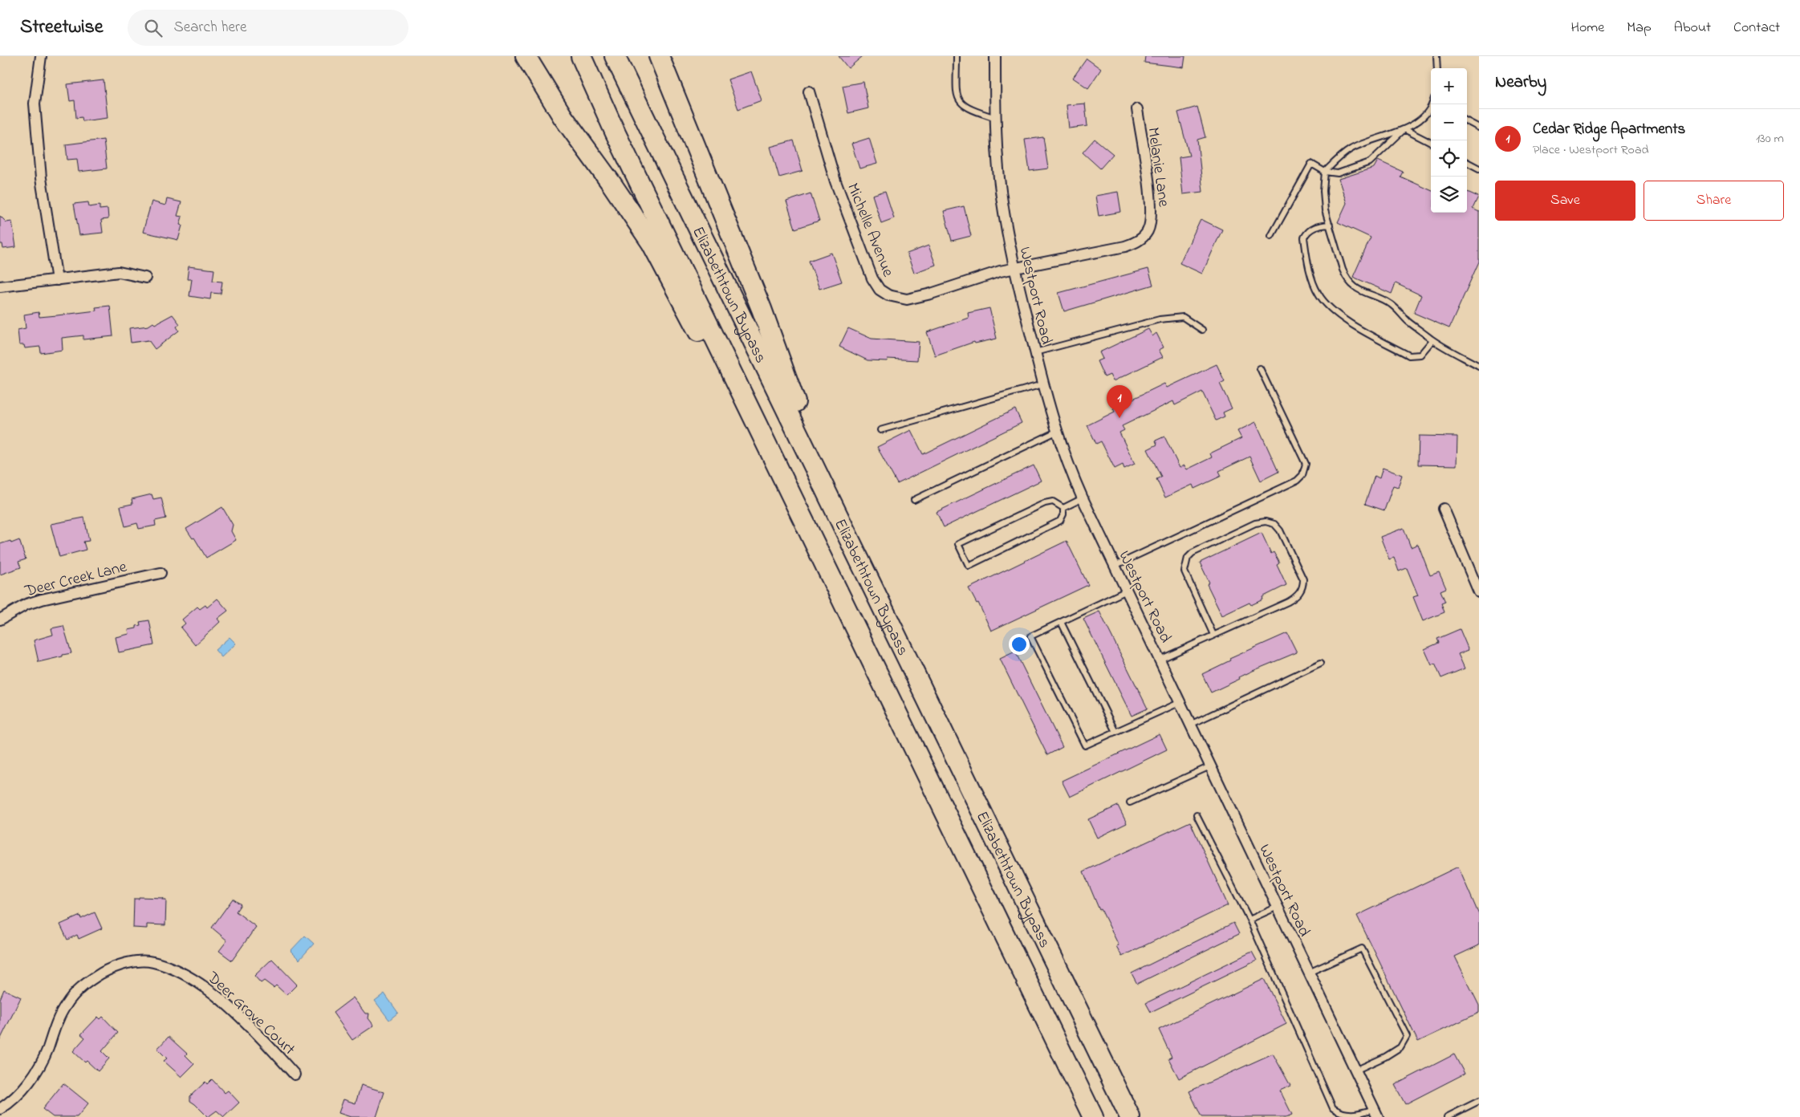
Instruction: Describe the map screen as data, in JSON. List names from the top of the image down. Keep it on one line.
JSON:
{"streets":{"highway":["Elizabethtown Bypass"],"street":["Melanie Lane","Michelle Avenue","Westport Road","Deer Creek Lane","Deer Grove Court"]},"crossings":[["Melanie Lane","Michelle Avenue"],["Melanie Lane","Westport Road"],["Michelle Avenue","Westport Road"]],"page":{"header":"Streetwise","search":"Search here","nav":["Home","Map","About","Contact"],"heading":"Nearby","map_buttons":["+","−"],"list":[{"mark":"1","name":"Cedar Ridge Apartments","note":"Place · Westport Road","value":"130 m"}],"buttons":["Save","Share"],"pins":"1"}}
